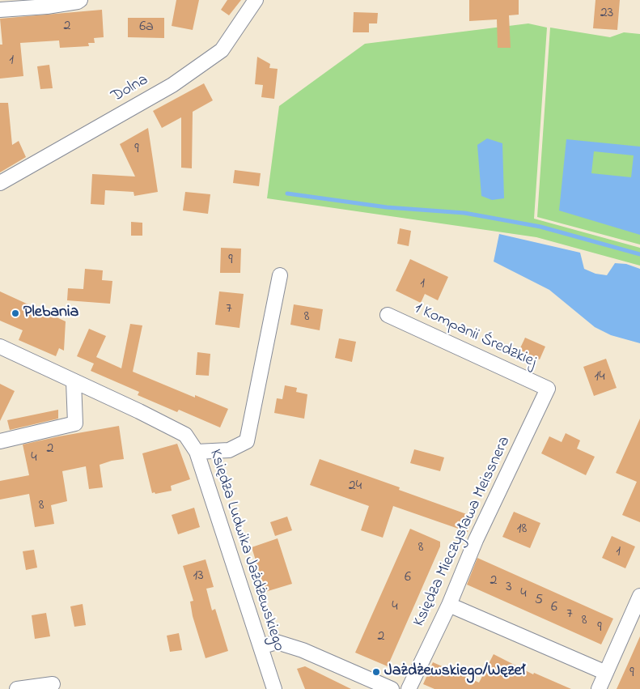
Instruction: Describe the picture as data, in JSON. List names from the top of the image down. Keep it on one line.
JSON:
{"streets":{"street":["Dolna","1 Kompanii Średzkiej","Księdza Mieczysława Meissnera","Księdza Ludwika Jażdżewskiego"]},"crossings":[["1 Kompanii Średzkiej","Księdza Mieczysława Meissnera"]],"places":["Plebania","Jażdżewskiego/Węzeł"],"house_numbers":["23","2","6a","1","9","9","1","7","8","14","2","4","24","8","18","8","1","13","6","2","3","4","5","4","6","7","8","9","2","9"]}
